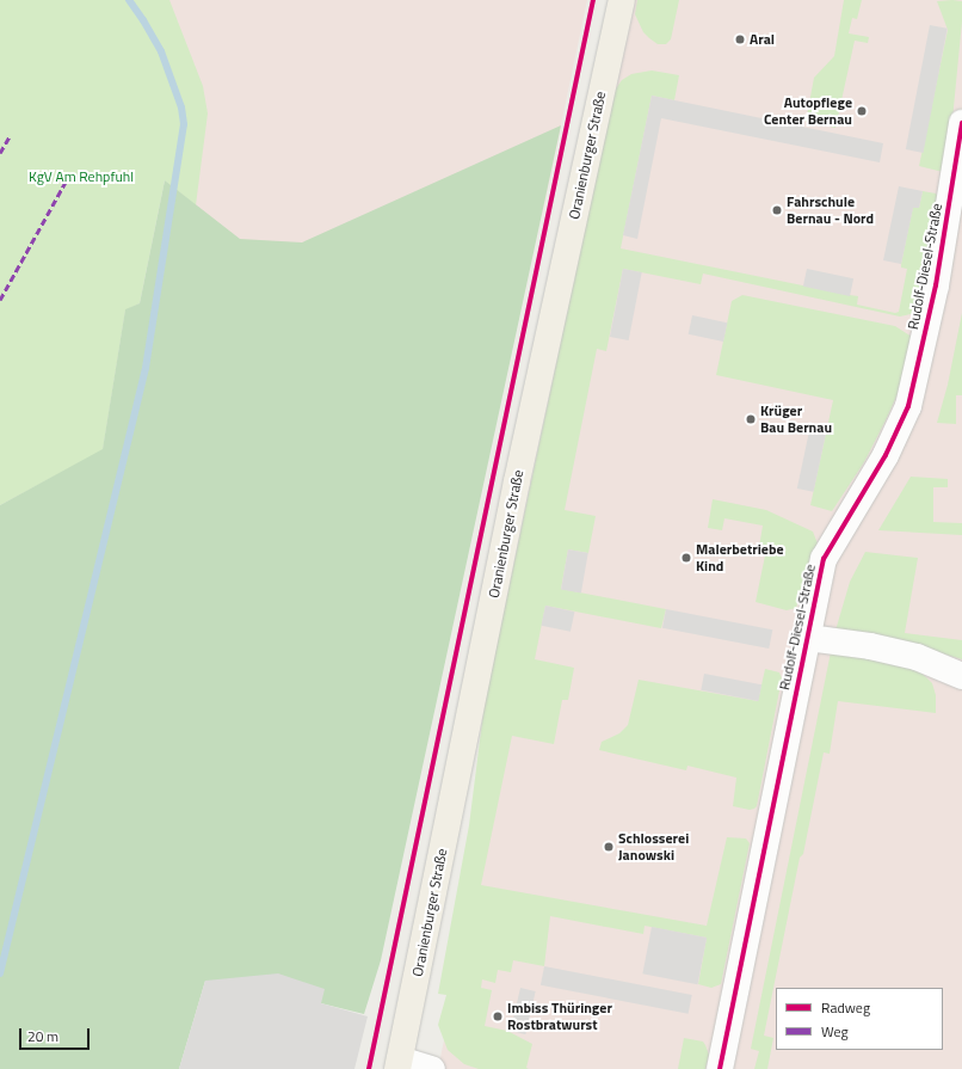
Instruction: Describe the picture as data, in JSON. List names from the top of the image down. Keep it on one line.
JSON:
{"streets":{"main road":["Oranienburger Straße"],"street":["Rudolf-Diesel-Straße"]},"parks":["KgV Am Rehpfuhl"],"places":["Aral","Autopflege Center Bernau","Fahrschule Bernau - Nord","Krüger Bau Bernau","Malerbetriebe Kind","Schlosserei Janowski","Imbiss Thüringer Rostbratwurst"],"legend":["Radweg","Weg"],"scale_bar":"20 m"}
